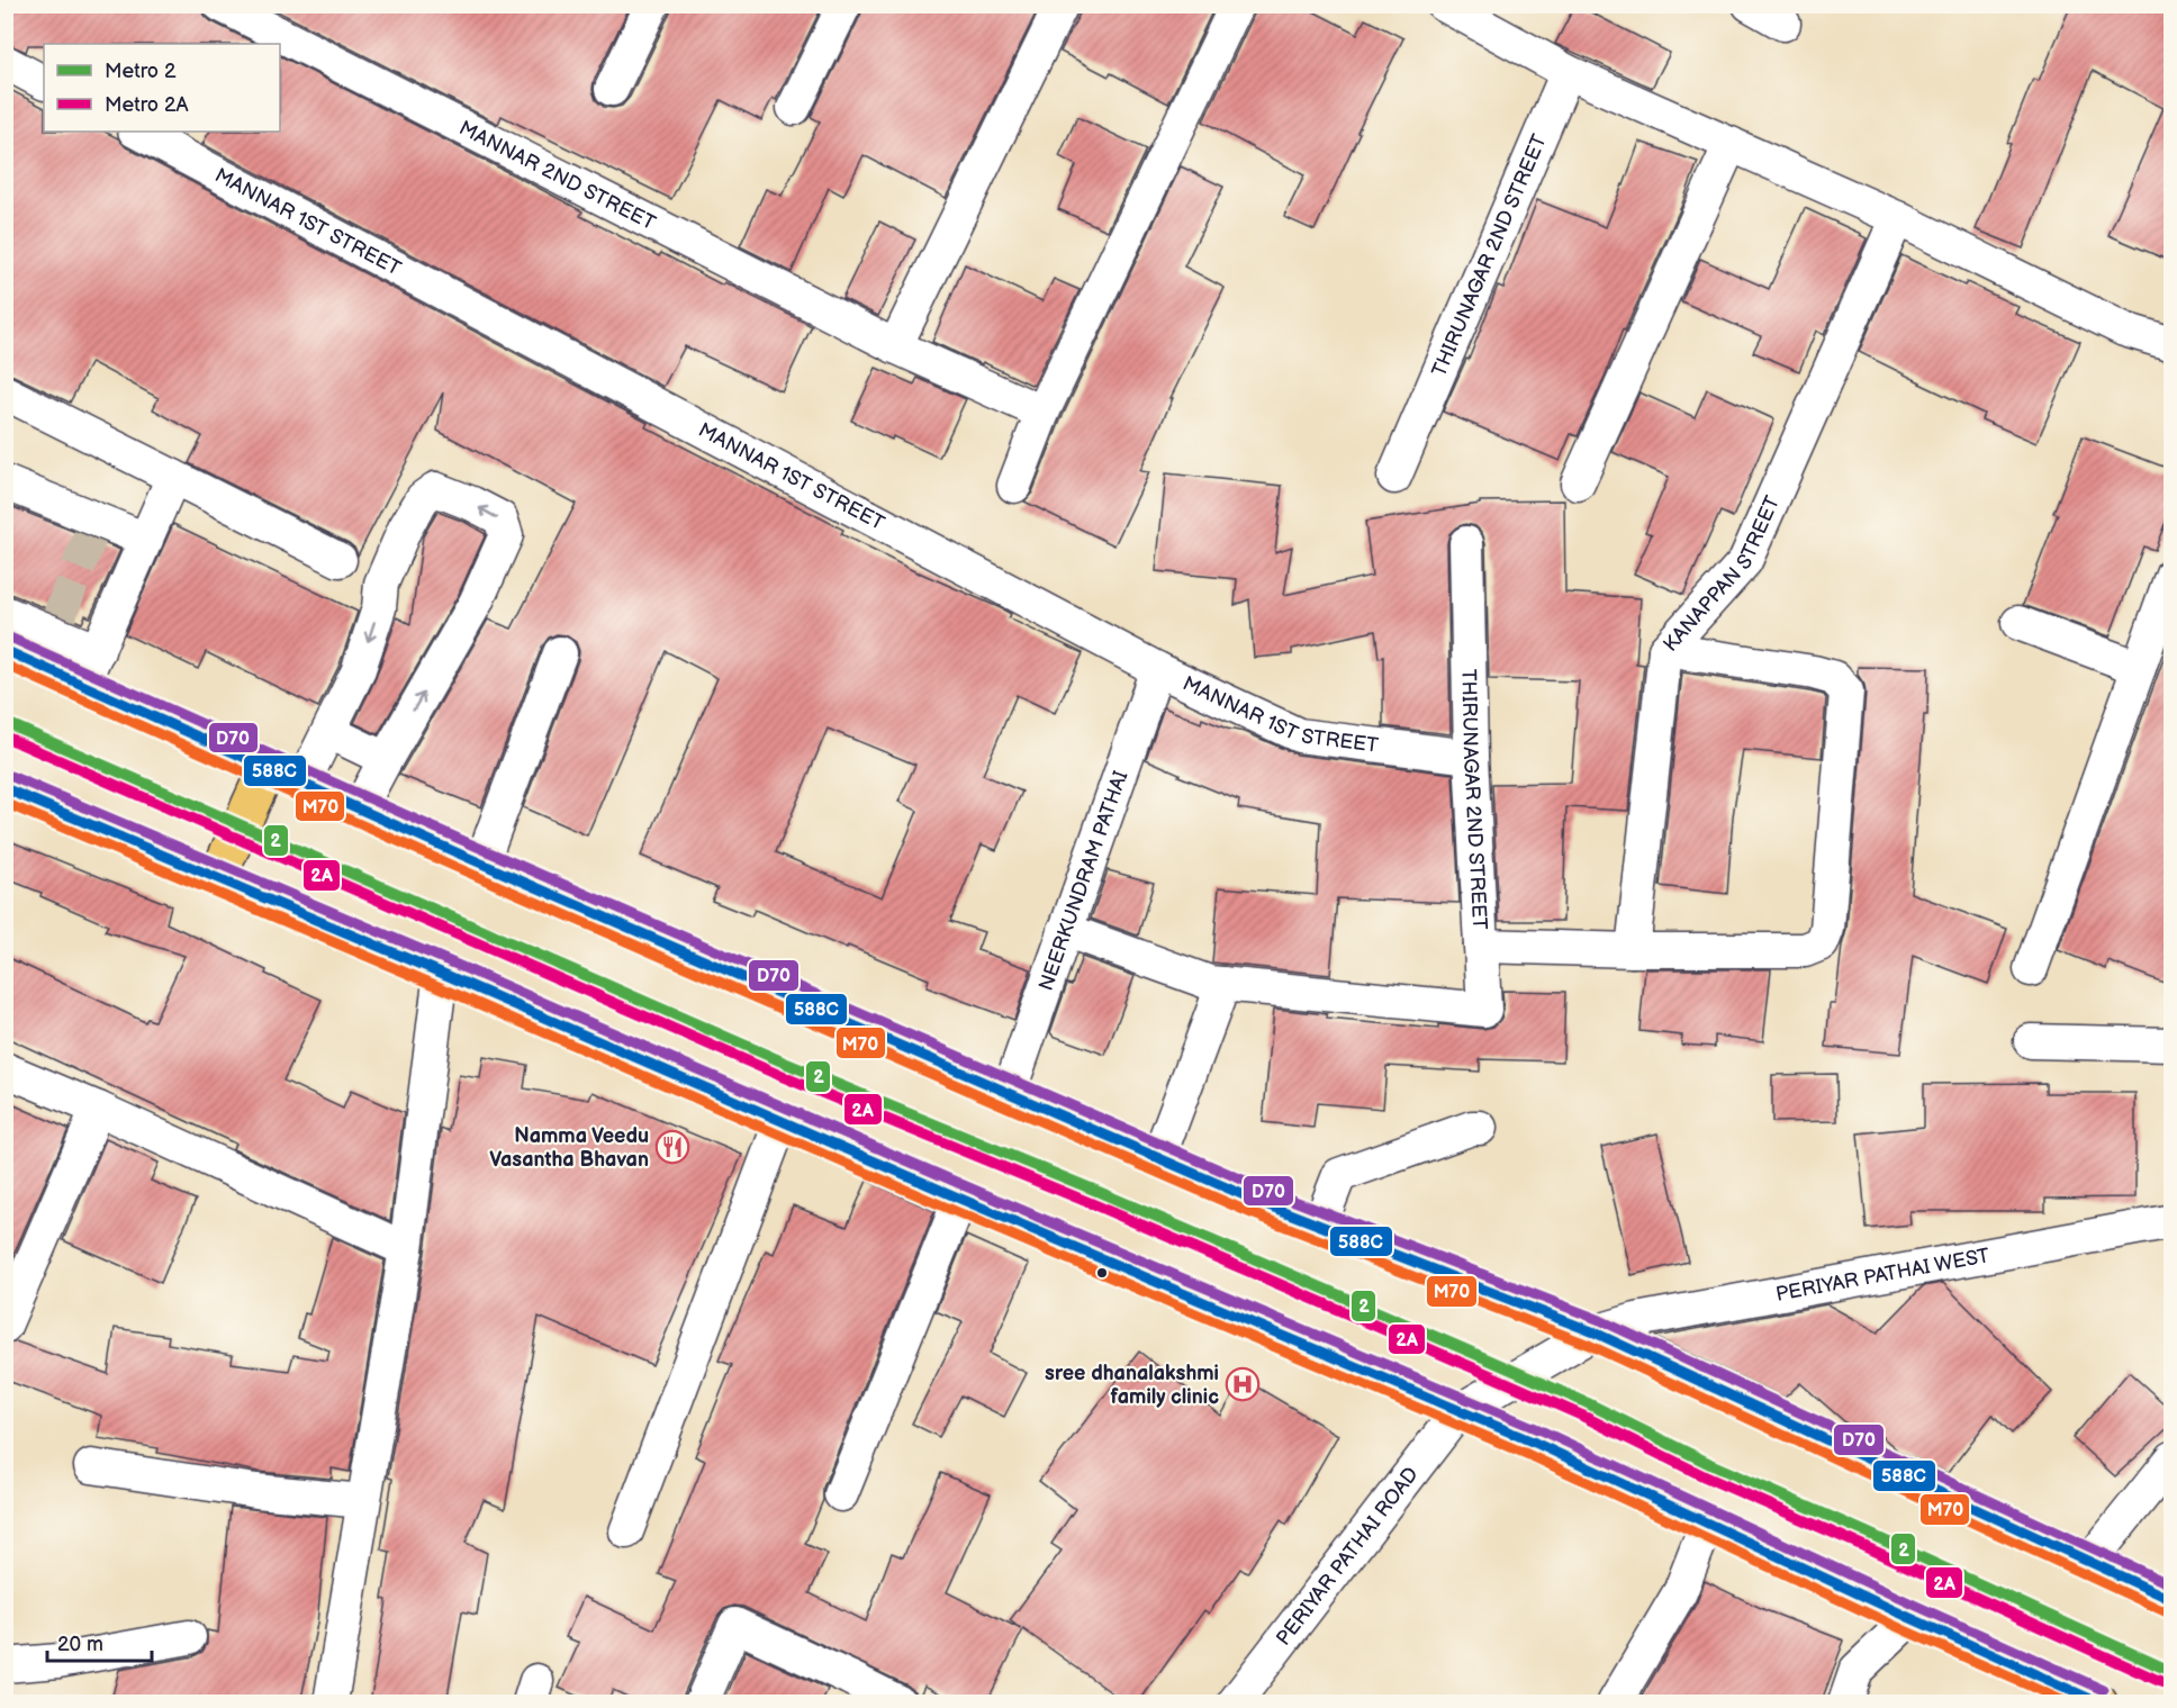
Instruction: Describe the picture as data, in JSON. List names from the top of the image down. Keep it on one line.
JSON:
{"streets":{"street":["MANNAR 2ND STREET","MANNAR 1ST STREET","THIRUNAGAR 2ND STREET","KANAPPAN STREET","NEERKUNDRAM PATHAI","PERIYAR PATHAI WEST","PERIYAR PATHAI ROAD"]},"crossings":[["MANNAR 1ST STREET","THIRUNAGAR 2ND STREET"],["MANNAR 1ST STREET","NEERKUNDRAM PATHAI"],["THIRUNAGAR 2ND STREET","KANAPPAN STREET"],["PERIYAR PATHAI WEST","PERIYAR PATHAI ROAD"]],"places":{"restaurant":["Namma Veedu Vasantha Bhavan"],"hospital":["sree dhanalakshmi family clinic"]},"lines":["transit line D70","transit line 588C","transit line M70","metro line 2","metro line 2A"],"legend":["Metro 2","Metro 2A"],"scale_bar":"20 m"}
